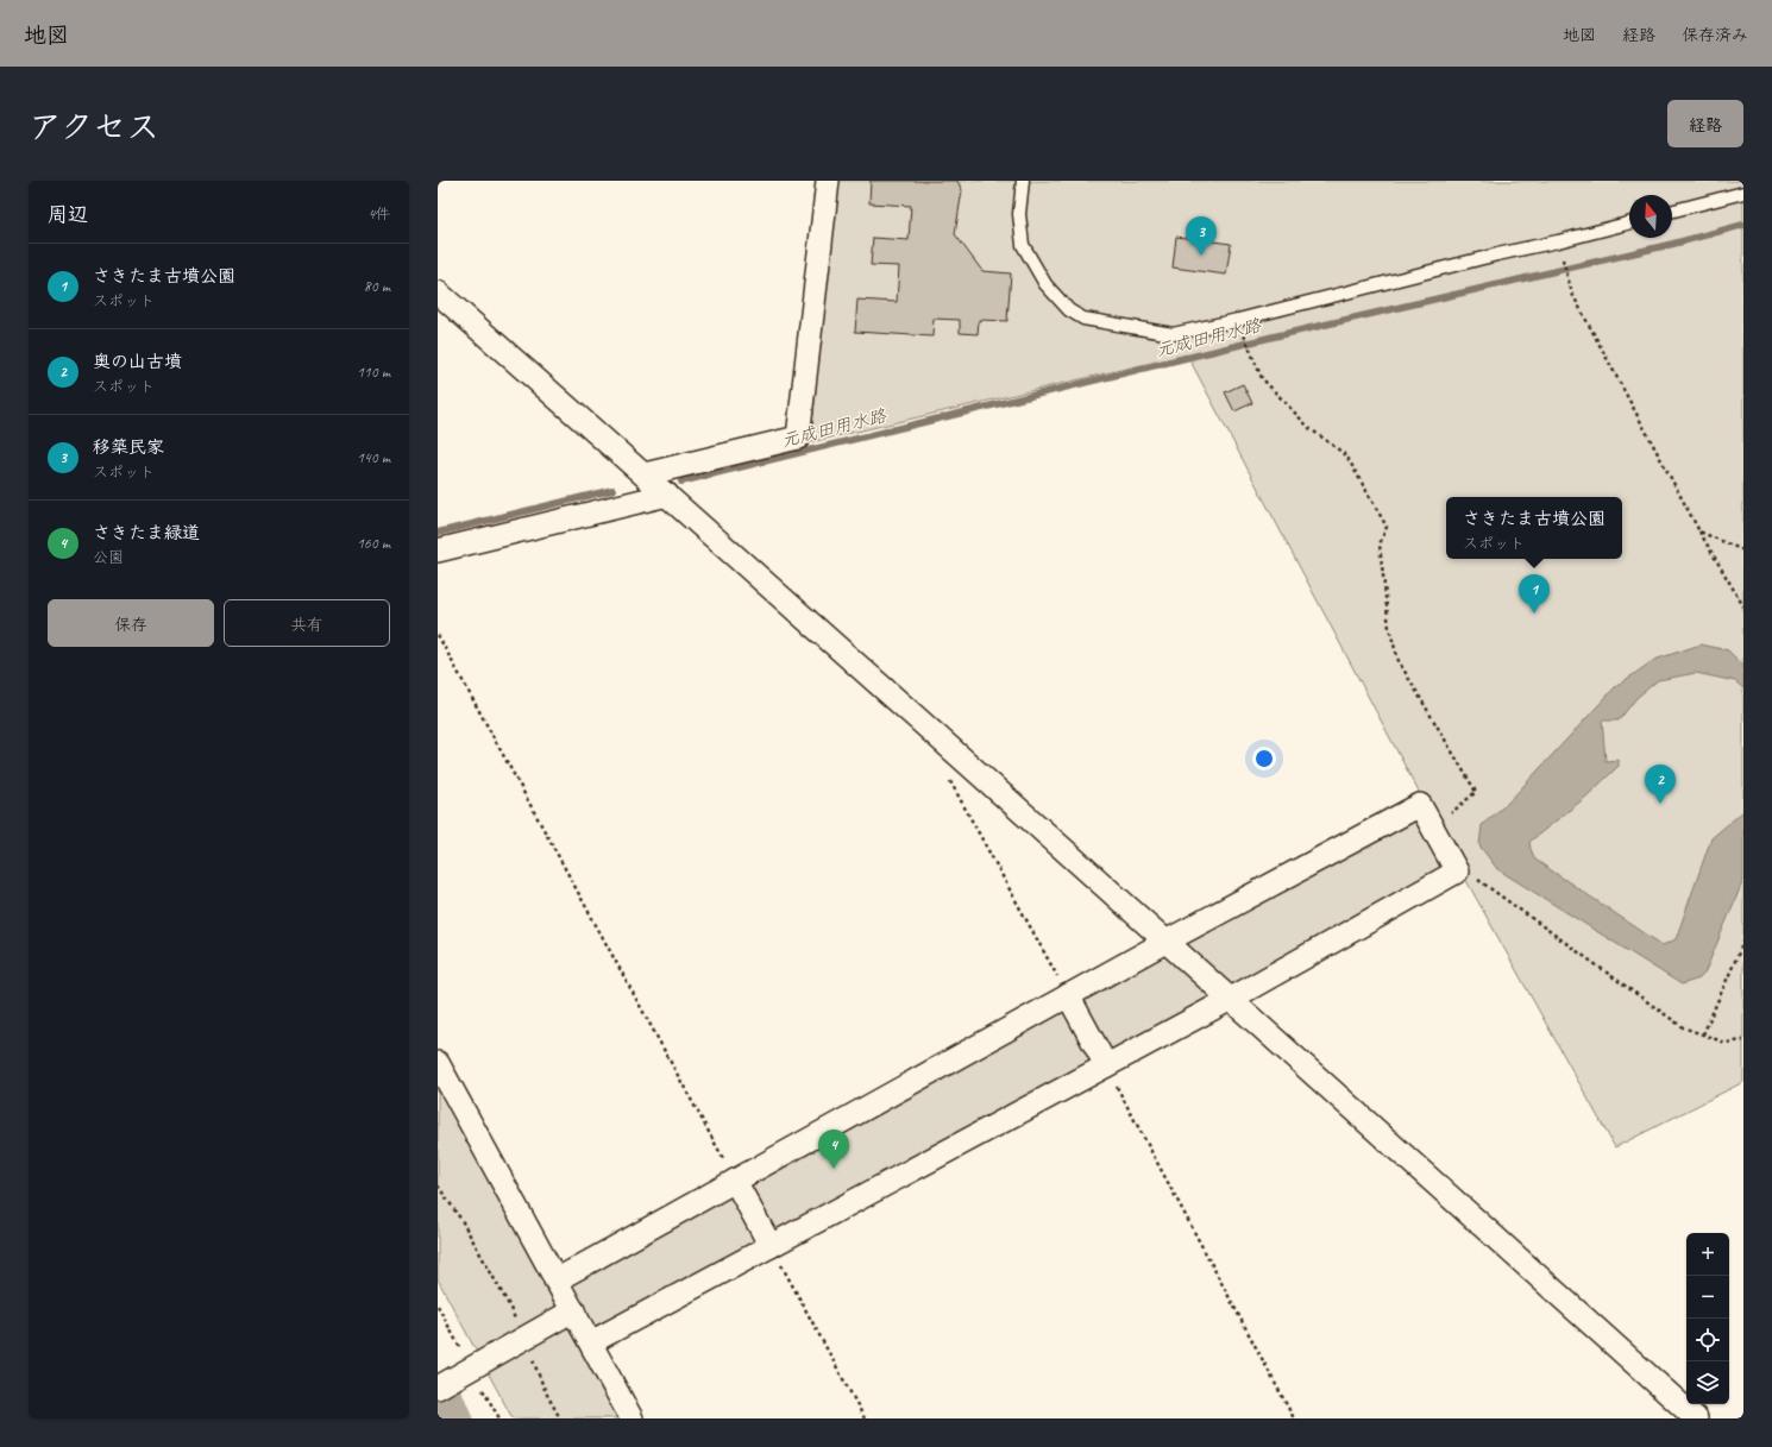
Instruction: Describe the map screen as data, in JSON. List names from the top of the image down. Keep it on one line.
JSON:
{"water":["元成田用水路"],"north":"top","page":{"header":"地図","nav":["地図","経路","保存済み"],"title":"アクセス","buttons":["経路",["保存","共有"]],"heading":["周辺","4件"],"pins":["3","1","2","4"],"list":[{"mark":"1","name":"さきたま古墳公園","note":"スポット","value":"80 m"},{"mark":"2","name":"奥の山古墳","note":"スポット","value":"110 m"},{"mark":"3","name":"移築民家","note":"スポット","value":"140 m"},{"mark":"4","name":"さきたま緑道","note":"公園","value":"160 m"}],"popup":["さきたま古墳公園","スポット"],"map_buttons":["+","−"]}}
